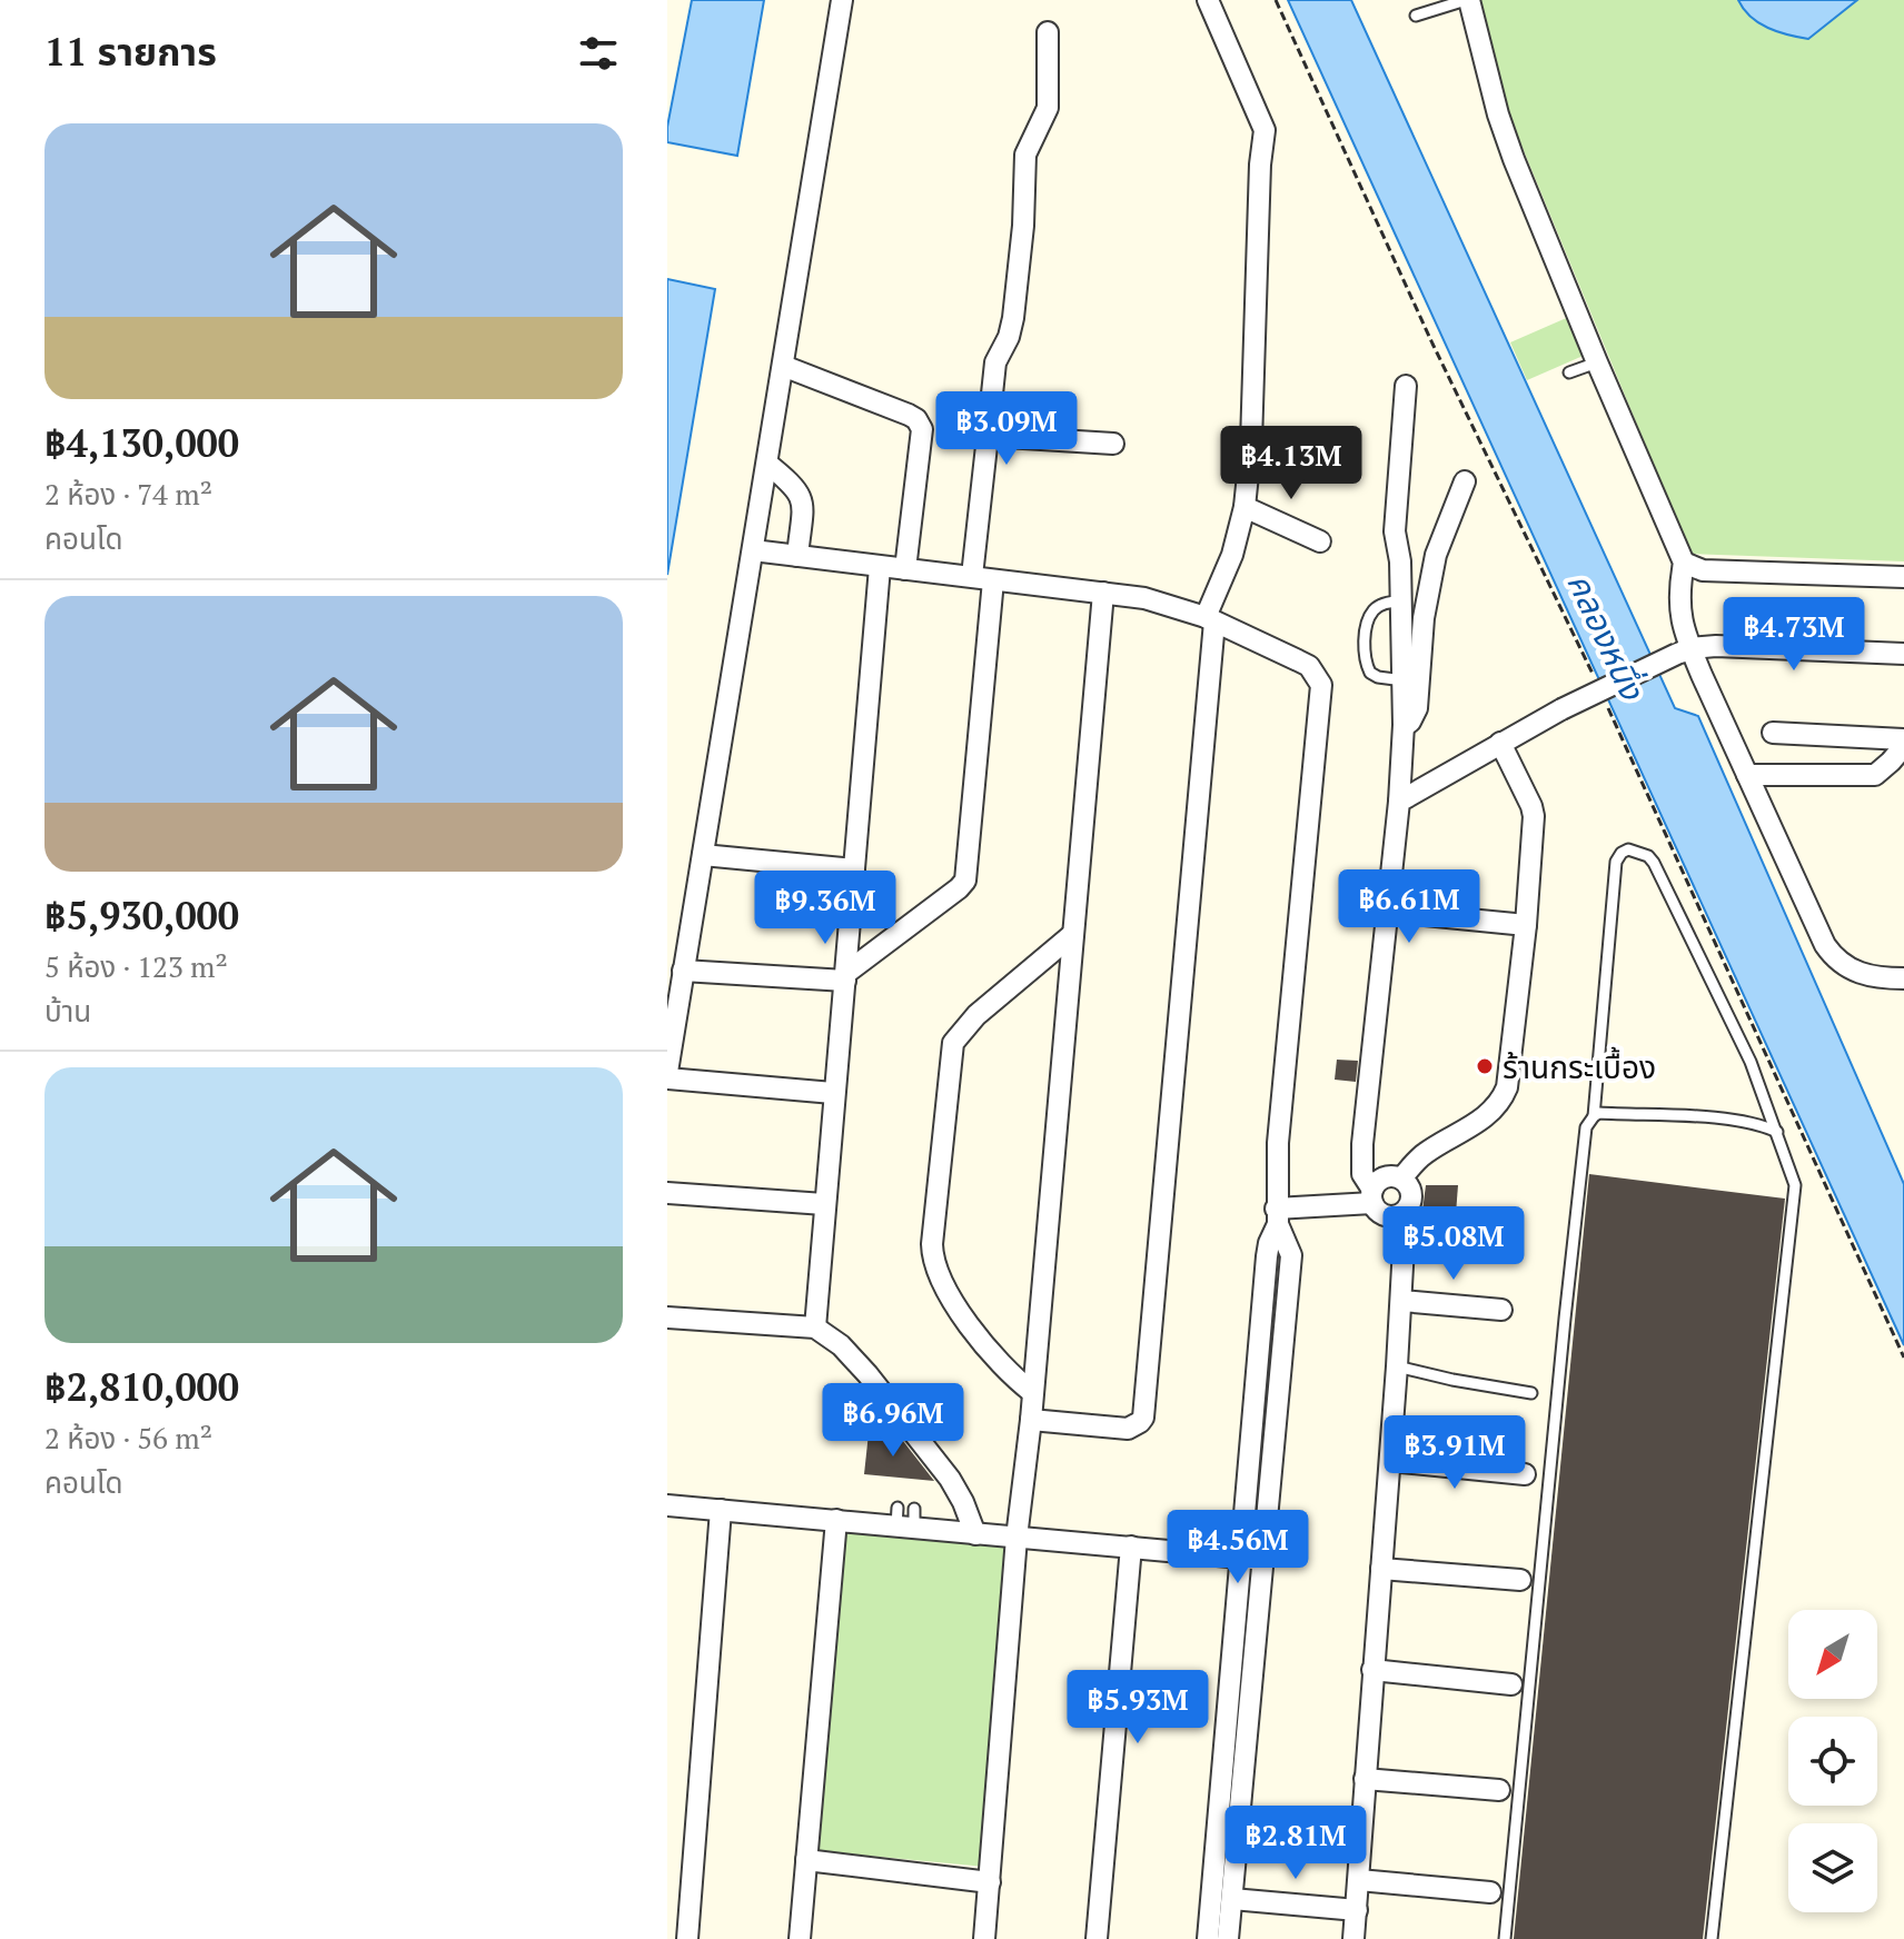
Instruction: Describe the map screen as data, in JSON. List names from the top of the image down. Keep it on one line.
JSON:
{"water":["คลองหนึ่ง"],"places":["ร้านกระเบื้อง"],"north":"bottom left","page":{"heading":"11 รายการ","list":[{"name":"฿4,130,000","note":"2 ห้อง · 74 m² · คอนโด"},{"name":"฿5,930,000","note":"5 ห้อง · 123 m² · บ้าน"},{"name":"฿2,810,000","note":"2 ห้อง · 56 m² · คอนโด"}],"price":["฿3.09M","฿4.13M","฿4.73M","฿6.61M","฿9.36M","฿5.08M","฿6.96M","฿3.91M","฿4.56M","฿5.93M","฿2.81M"]}}
